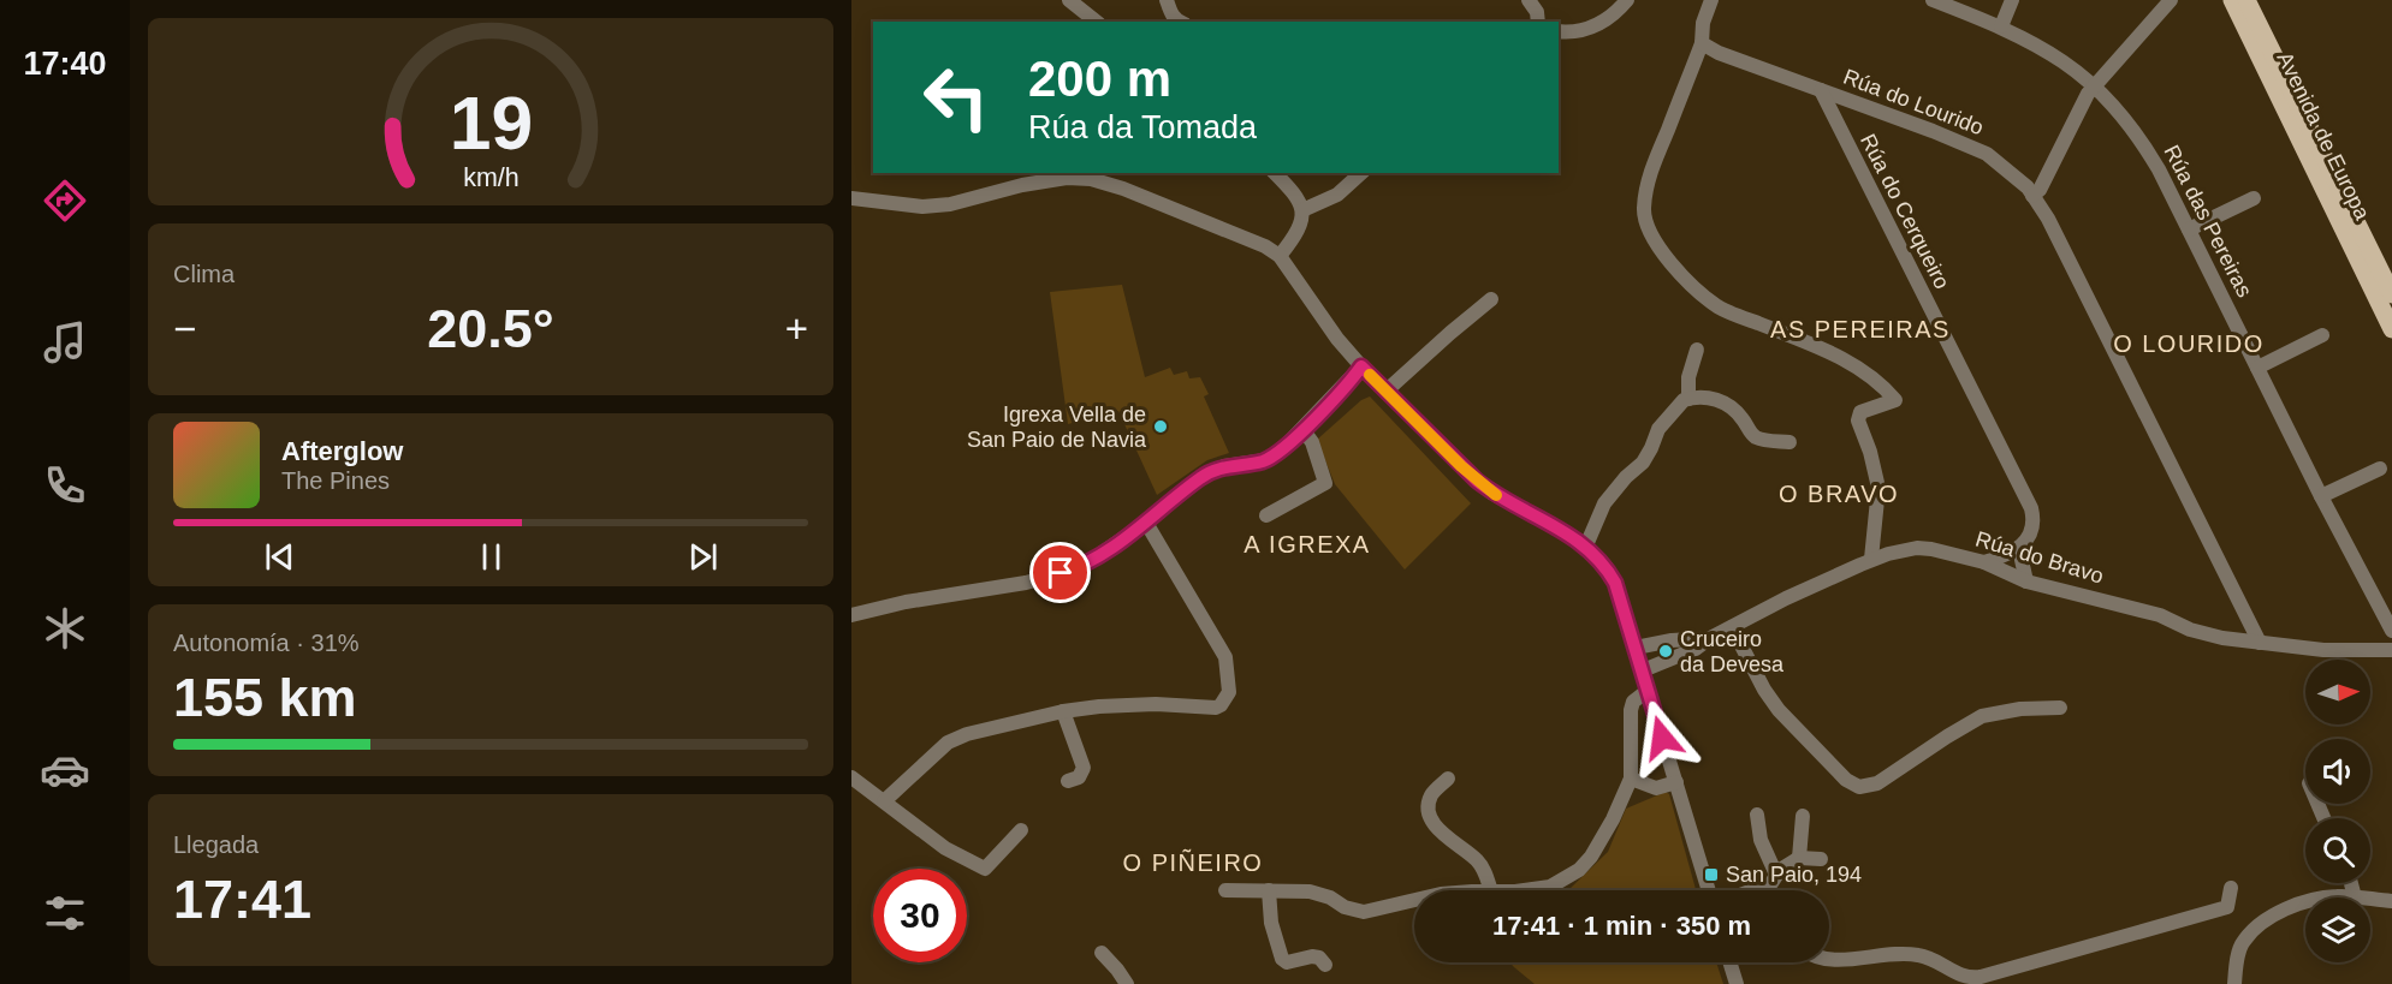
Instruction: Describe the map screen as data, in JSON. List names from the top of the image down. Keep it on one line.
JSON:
{"streets":{"main road":["Avenida de Europa"],"street":["Rúa do Lourido","Rúa do Cerqueiro","Rúa das Pereiras","Rúa do Bravo"]},"crossings":[["Rúa do Lourido","Rúa do Cerqueiro"],["Rúa do Lourido","Rúa do Bravo"],["Rúa do Cerqueiro","Rúa do Bravo"]],"districts":["AS PEREIRAS","O LOURIDO","O BRAVO","A IGREXA","O PIÑEIRO"],"places":{"other":["Igrexa Vella de San Paio de Navia","Cruceiro da Devesa"],"transit":["San Paio, 194"]},"north":"right","page":{"tabs":"17:40","turn":["200 m","Rúa da Tomada"],"tile":["Clima",["Autonomía · 31%","155 km"],["Llegada","17:41"]],"heat":["−","20.5°","+"],"song":["Afterglow","The Pines"],"limit":"30","trip":"17:41 · 1 min · 350 m","gauge":["19","km/h"]}}
